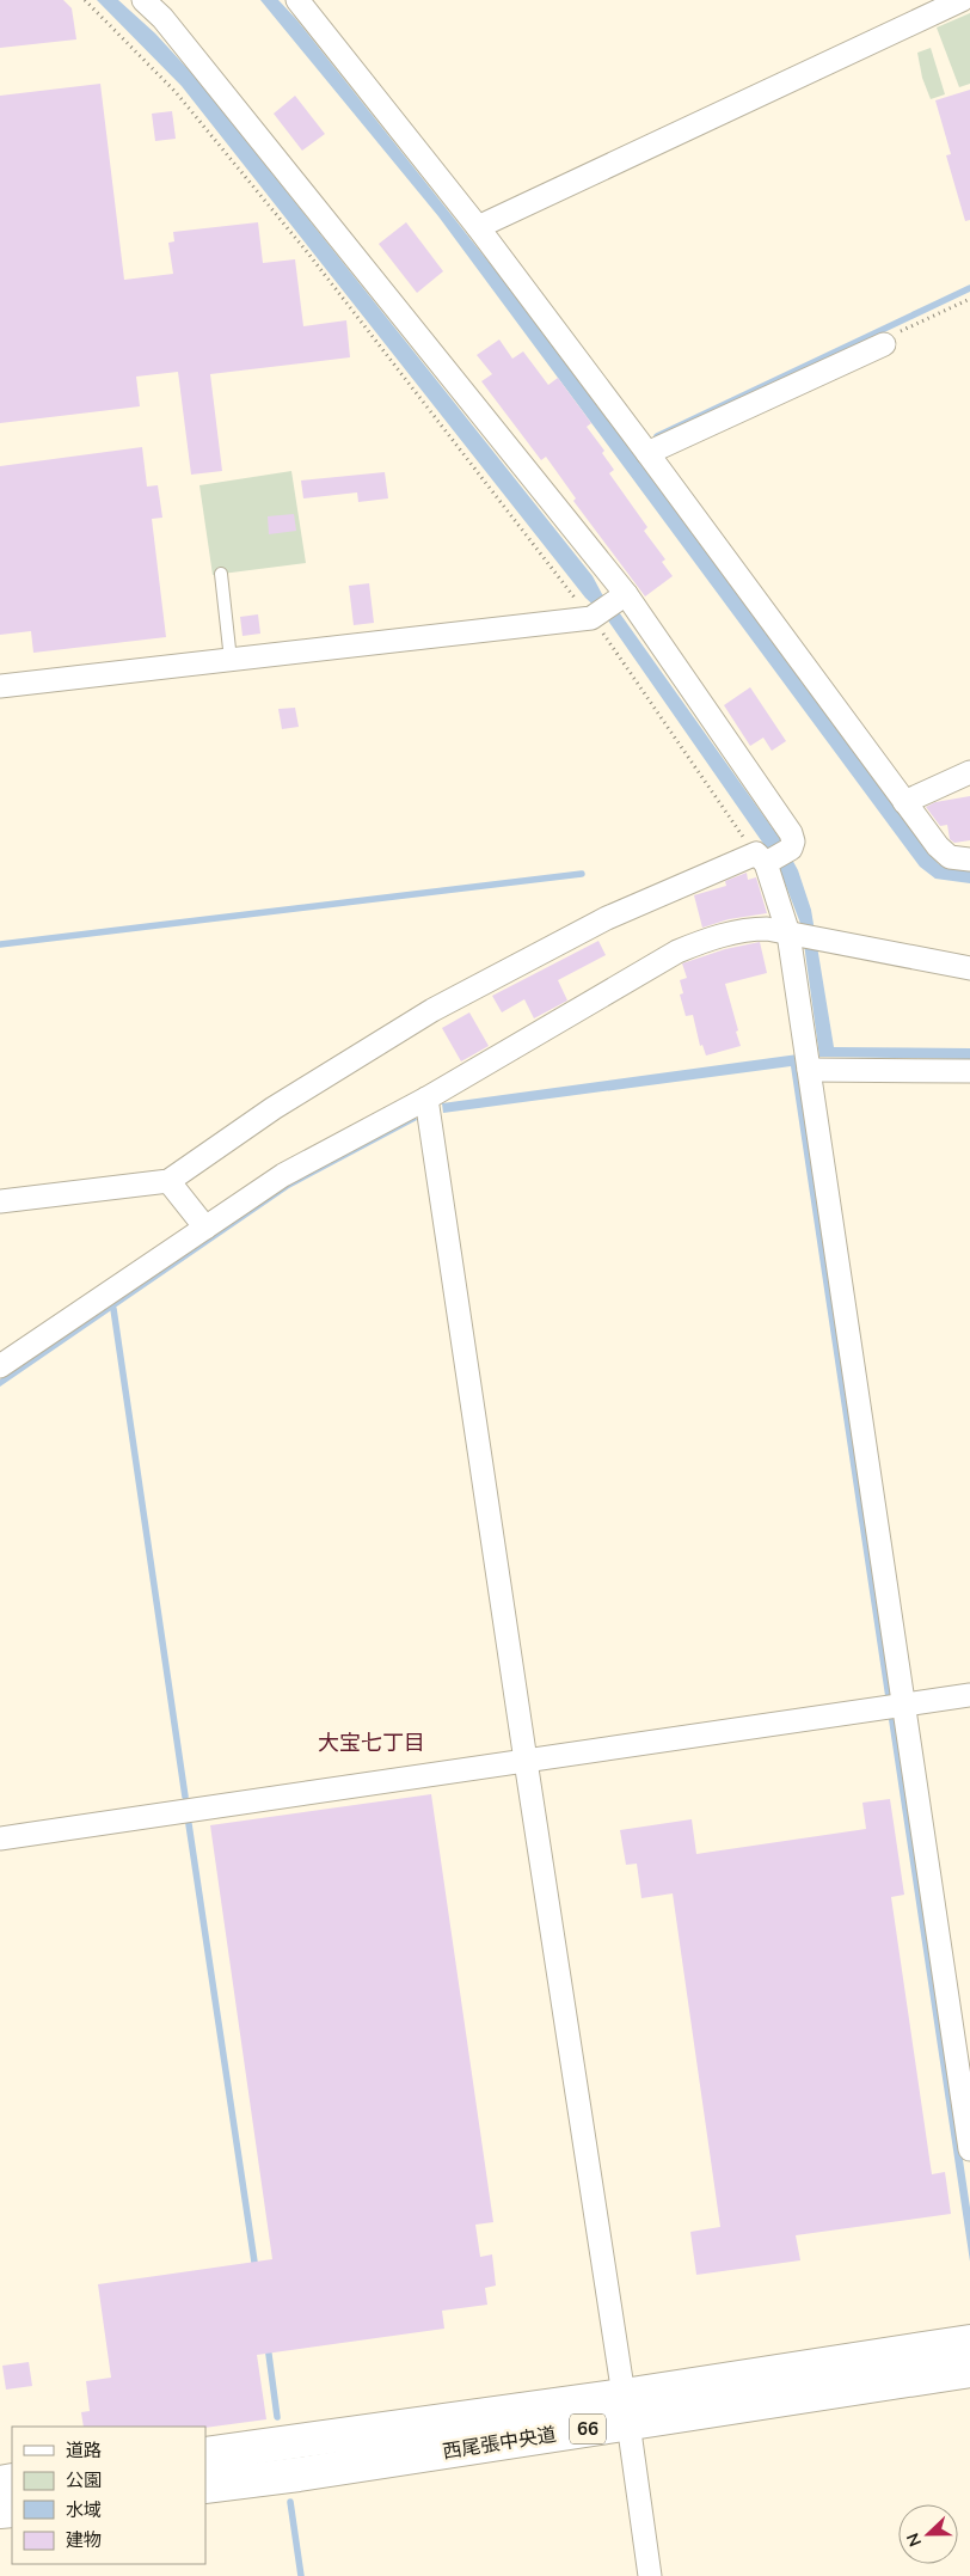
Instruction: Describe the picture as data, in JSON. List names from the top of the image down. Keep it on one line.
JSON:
{"streets":{"main road":["66","西尾張中央道"]},"districts":["大宝七丁目"],"legend":["道路","公園","水域","建物"],"north":"left"}
